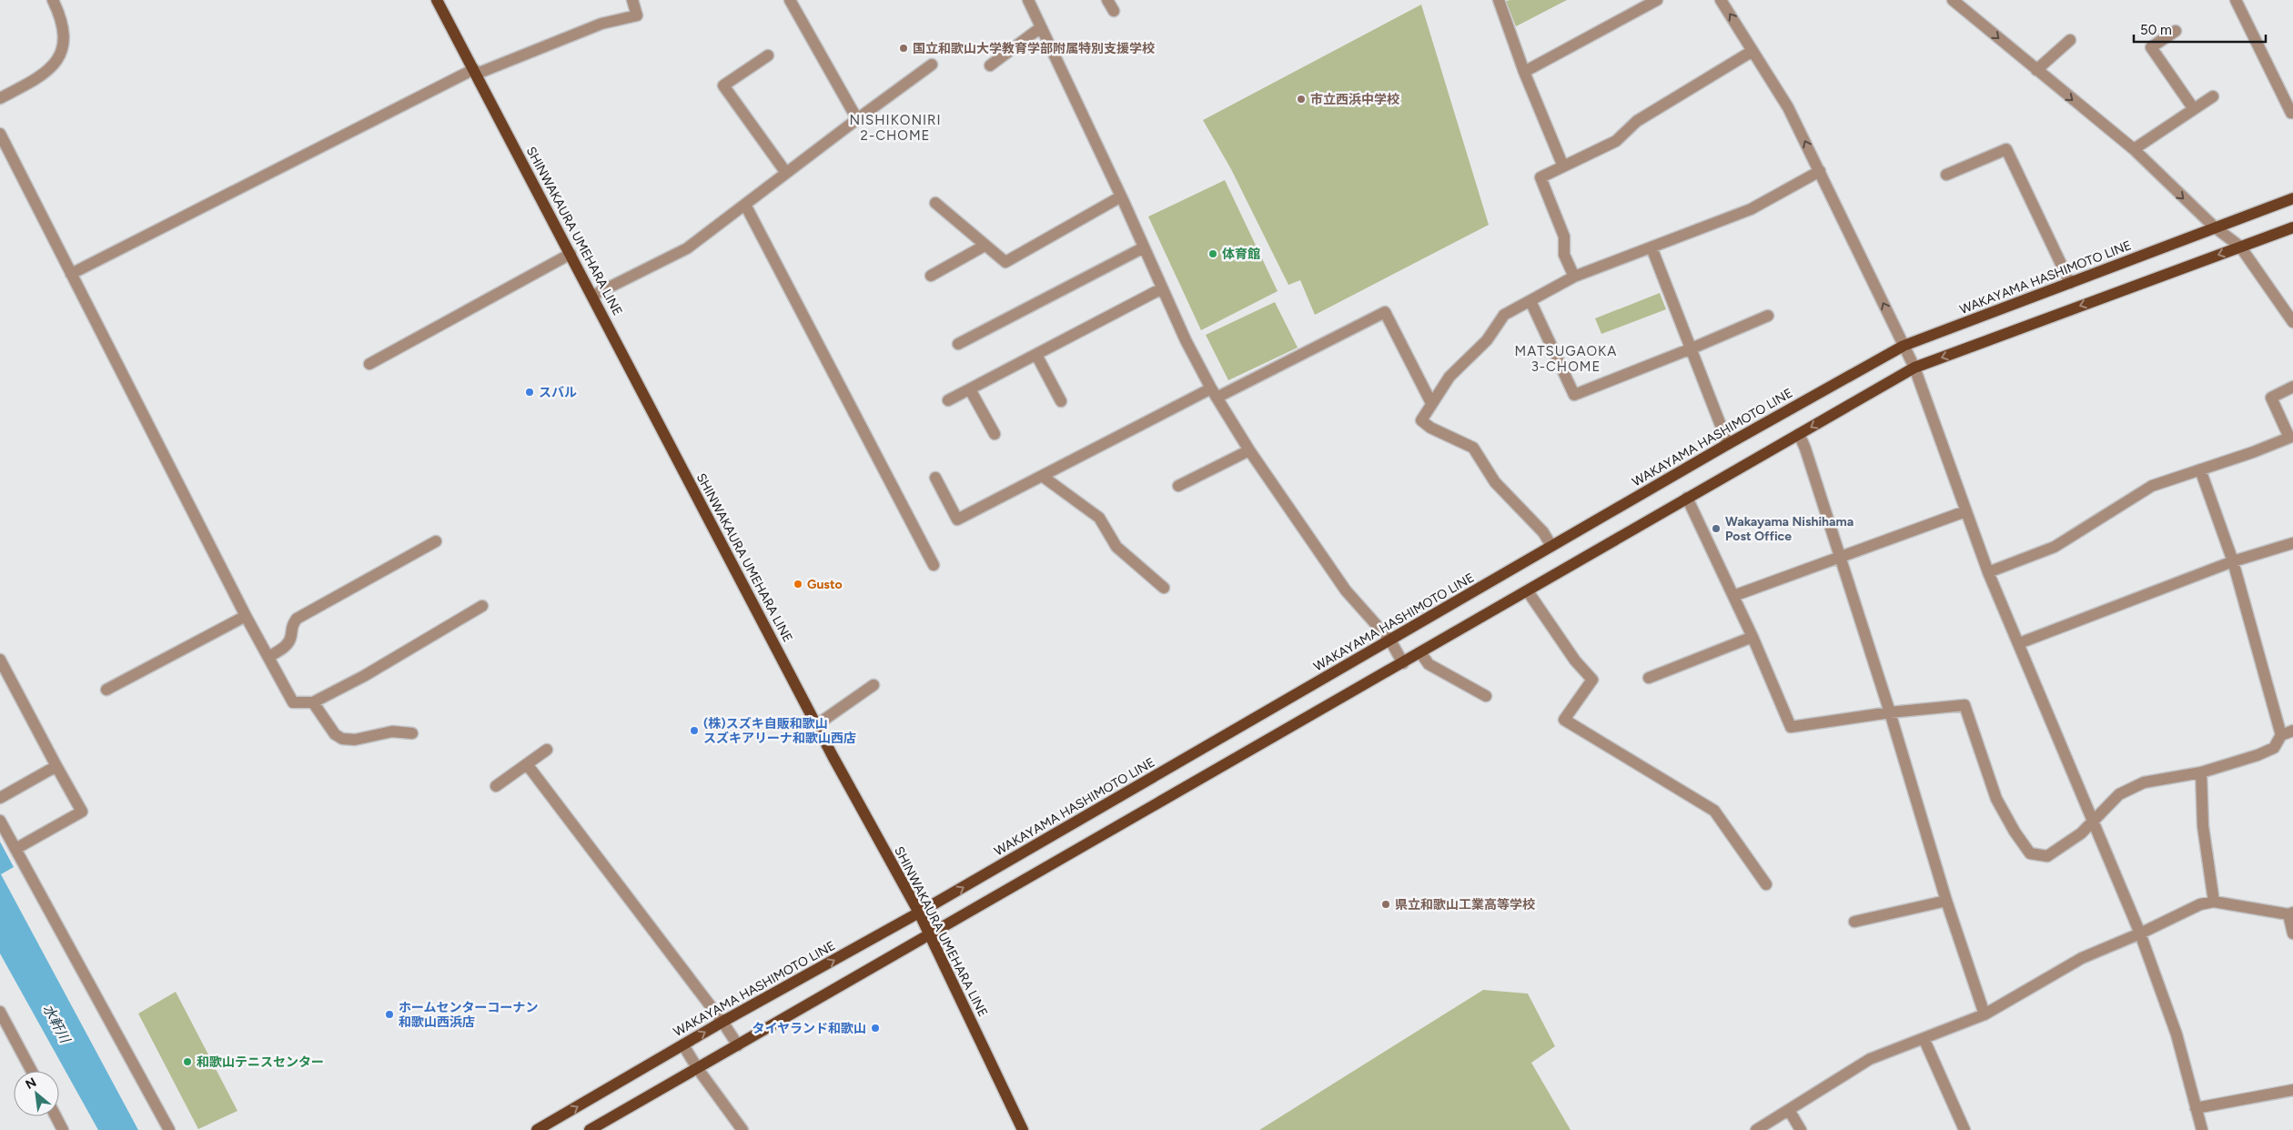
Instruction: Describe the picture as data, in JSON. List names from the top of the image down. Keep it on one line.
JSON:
{"streets":{"main road":["SHINWAKAURA UMEHARA LINE","WAKAYAMA HASHIMOTO LINE"]},"crossings":[["SHINWAKAURA UMEHARA LINE","WAKAYAMA HASHIMOTO LINE"]],"districts":["NISHIKONIRI 2-CHOME","MATSUGAOKA 3-CHOME"],"water":["水軒川"],"places":["国立和歌山大学教育学部附属特別支援学校","市立西浜中学校","体育館","スバル","Wakayama Nishihama Post Office","Gusto","(株)スズキ自販和歌山 スズキアリーナ和歌山西店","県立和歌山工業高等学校","ホームセンターコーナン 和歌山西浜店","タイヤランド和歌山","和歌山テニスセンター"],"scale_bar":"50 m","north":"top left"}
